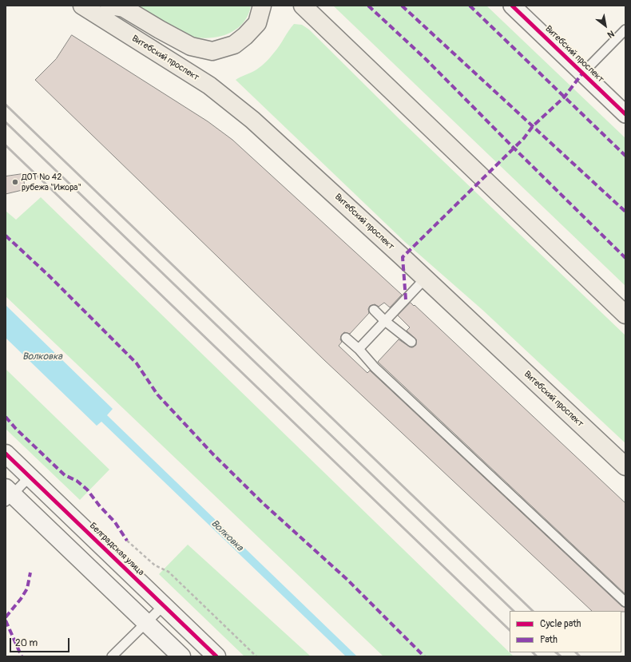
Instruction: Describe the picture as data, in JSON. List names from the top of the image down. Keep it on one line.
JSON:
{"streets":{"main road":["Витебский проспект"],"street":["Белградская улица"]},"water":["Волковка"],"places":["ДОТ № 42 рубежа \"Ижора\""],"legend":["Cycle path","Path"],"scale_bar":"20 m","north":"bottom right"}
